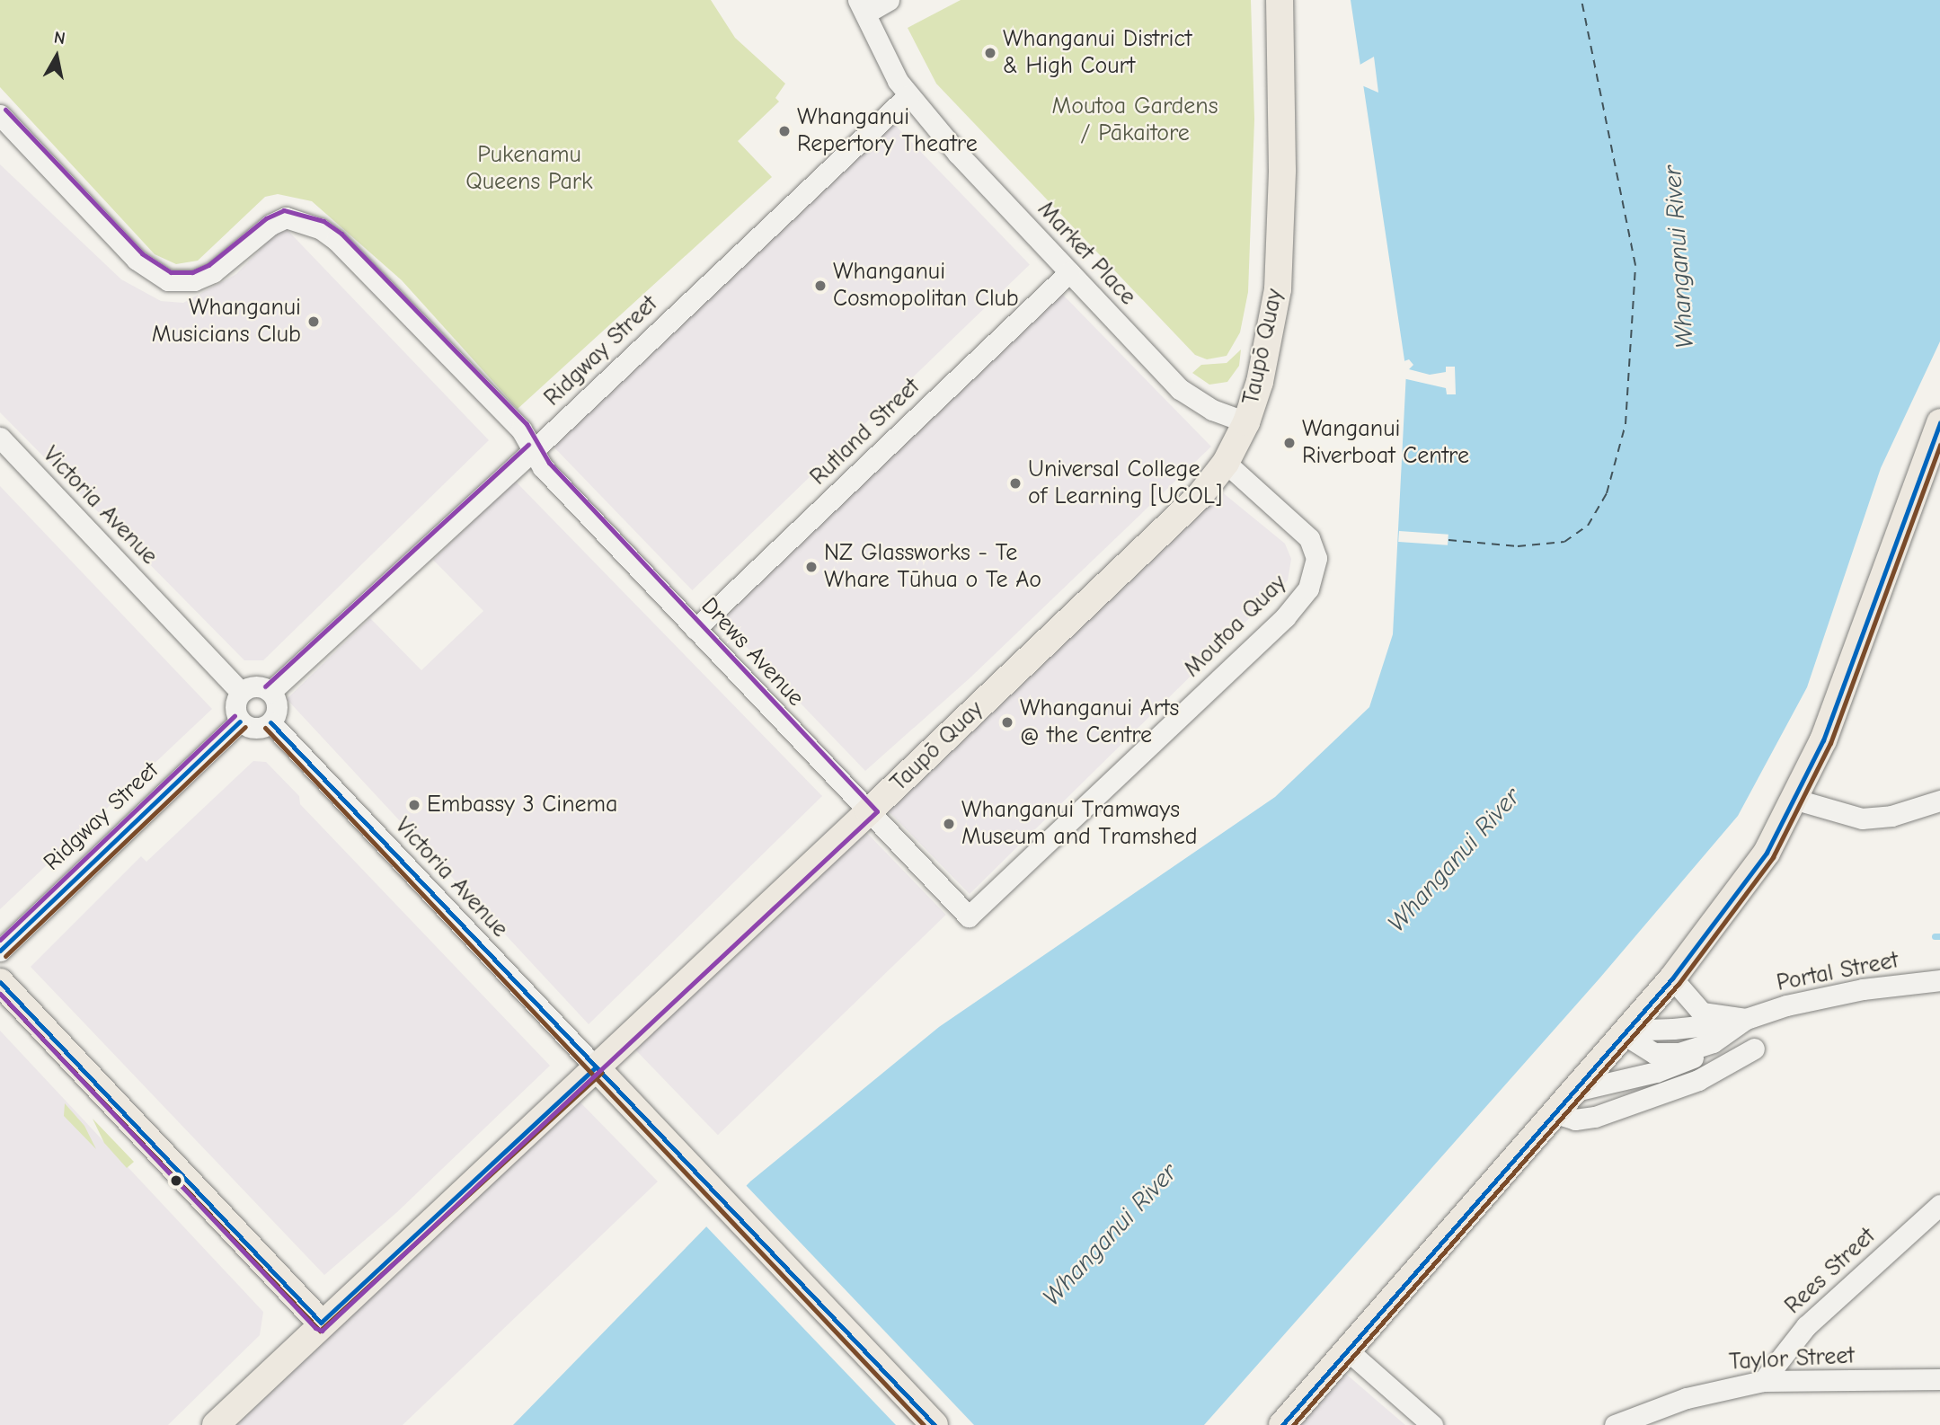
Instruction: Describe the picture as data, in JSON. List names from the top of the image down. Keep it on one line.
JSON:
{"streets":{"main road":["Taupō Quay"],"street":["Market Place","Ridgway Street","Rutland Street","Victoria Avenue","Moutoa Quay","Drews Avenue","Portal Street","Rees Street","Taylor Street"]},"crossings":[["Market Place","Taupō Quay"],["Market Place","Ridgway Street"],["Market Place","Rutland Street"],["Taupō Quay","Victoria Avenue"],["Taupō Quay","Moutoa Quay"],["Taupō Quay","Drews Avenue"],["Ridgway Street","Victoria Avenue"],["Ridgway Street","Drews Avenue"],["Rutland Street","Drews Avenue"],["Moutoa Quay","Drews Avenue"],["Rees Street","Taylor Street"]],"water":["Whanganui River"],"parks":["Moutoa Gardens / Pākaitore","Pukenamu Queens Park"],"places":["Whanganui District & High Court","Whanganui Repertory Theatre","Whanganui Cosmopolitan Club","Whanganui Musicians Club","Wanganui Riverboat Centre","Universal College of Learning [UCOL]","NZ Glassworks - Te Whare Tūhua o Te Ao","Whanganui Arts @ the Centre","Embassy 3 Cinema","Whanganui Tramways Museum and Tramshed"],"north":"top"}
